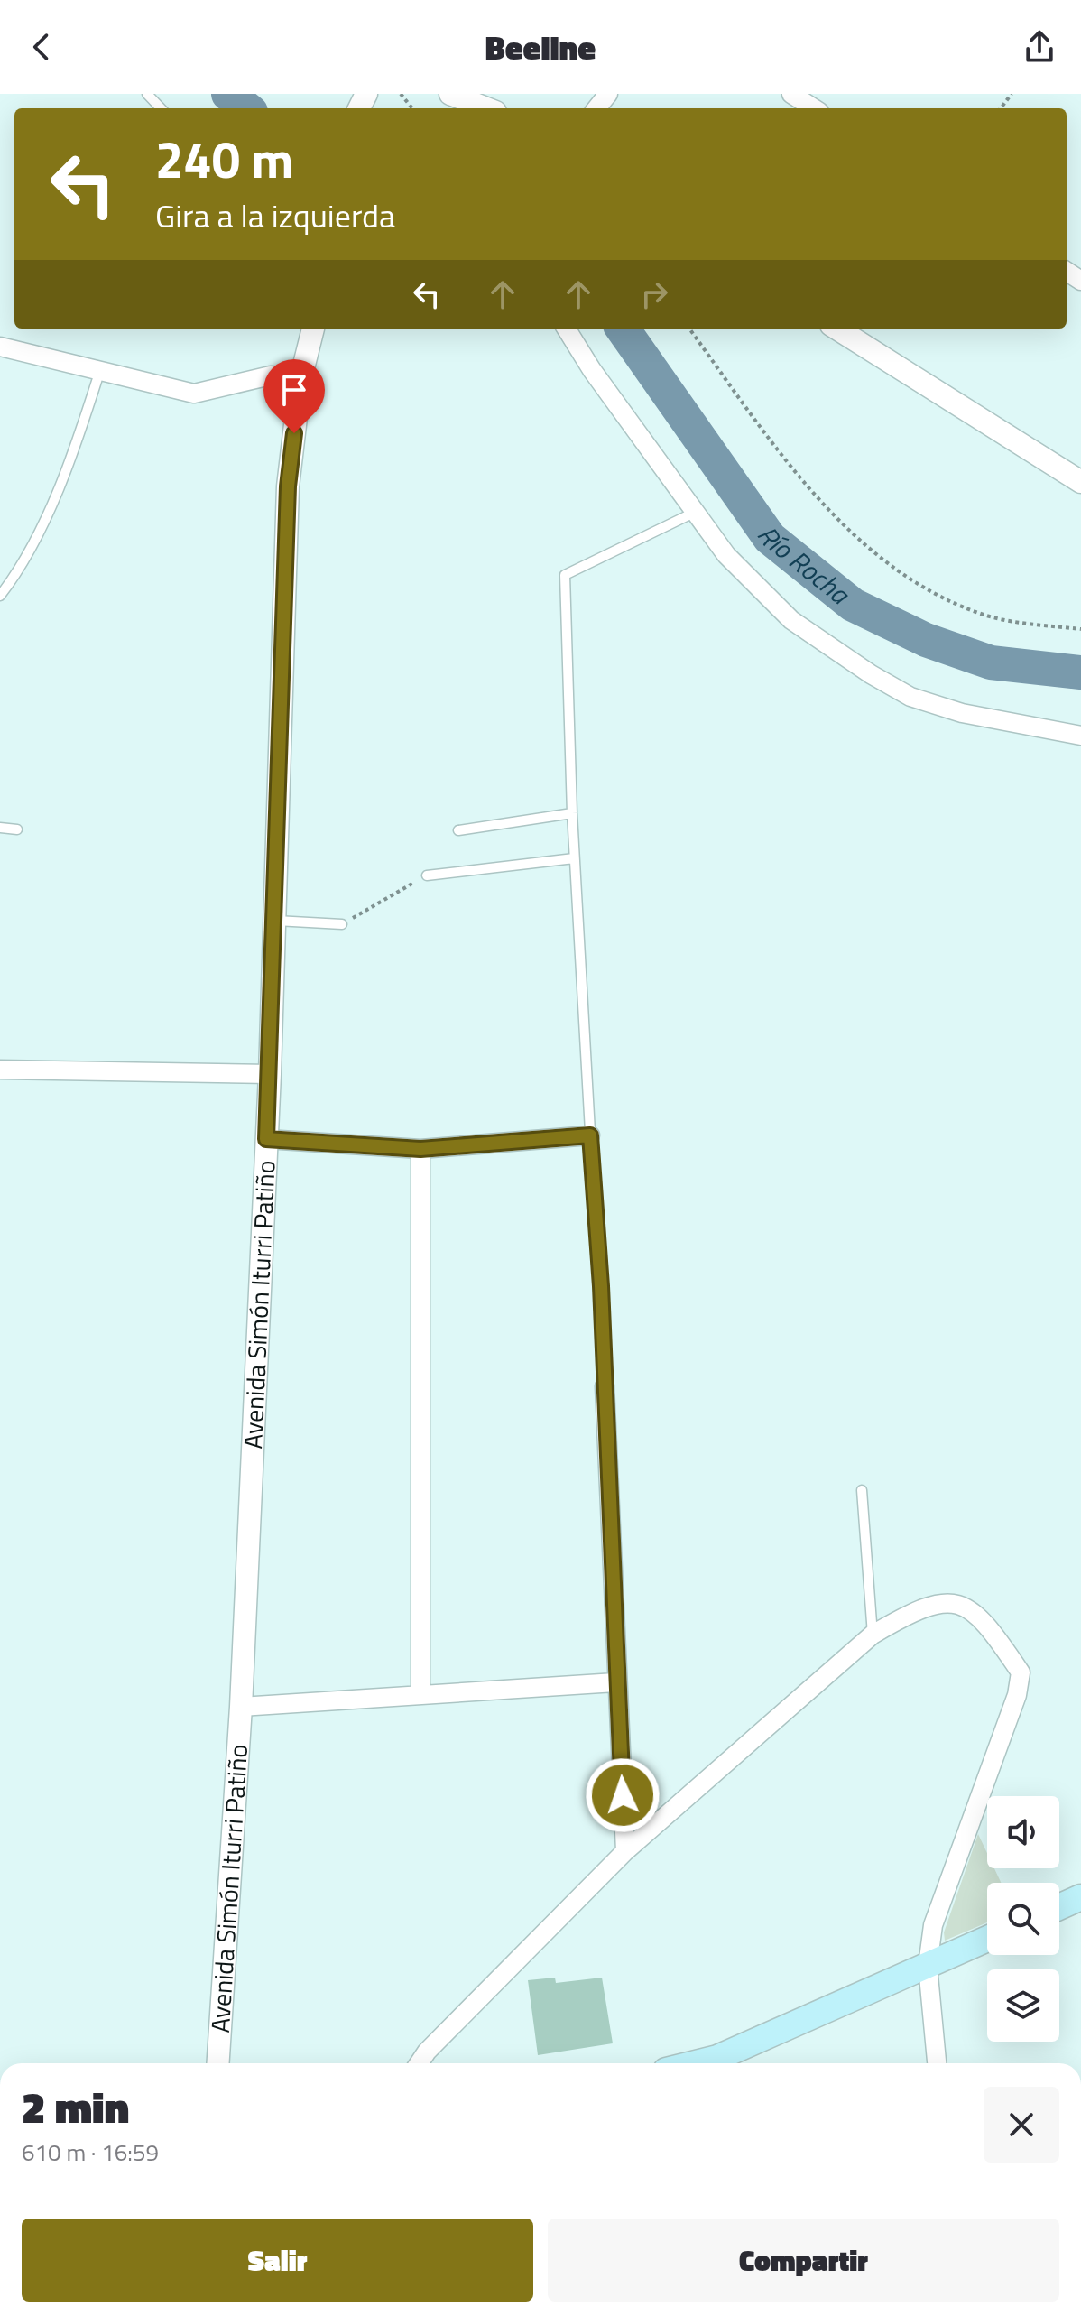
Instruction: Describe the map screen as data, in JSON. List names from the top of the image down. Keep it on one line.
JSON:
{"streets":{"street":["Avenida Simón Iturri Patiño"]},"water":["Río Rocha"],"page":{"header":"Beeline","turn":["240 m","Gira a la izquierda"],"heading":["2 min","610 m · 16:59"],"buttons":["Salir","Compartir"]}}
